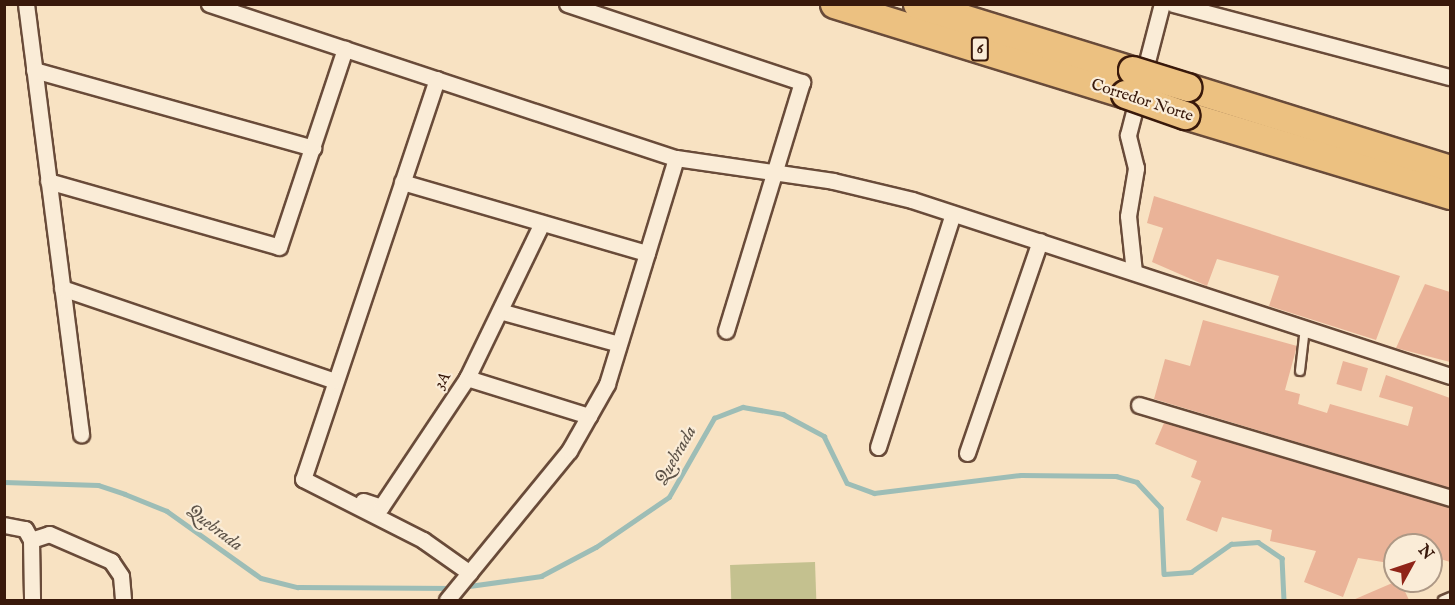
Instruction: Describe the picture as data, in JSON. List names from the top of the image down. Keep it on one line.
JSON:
{"streets":{"highway":["6","Corredor Norte"],"street":["3A"]},"water":["Quebrada"],"north":"top right"}
